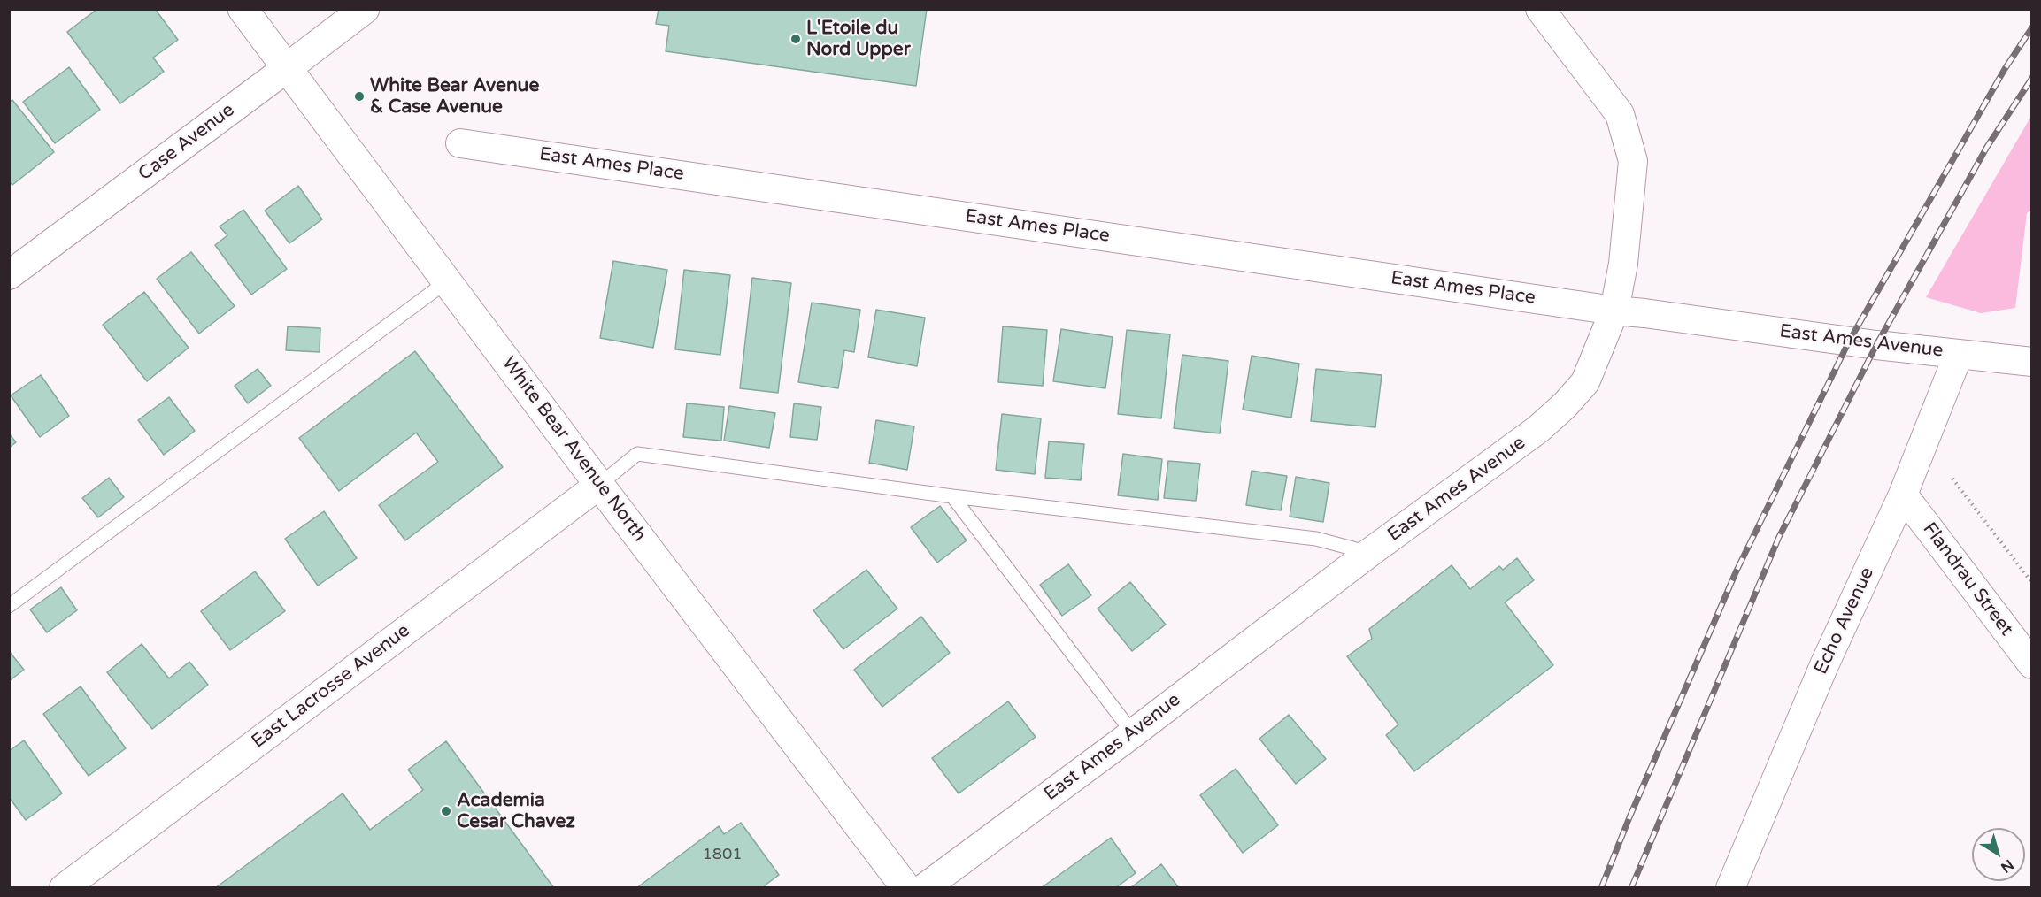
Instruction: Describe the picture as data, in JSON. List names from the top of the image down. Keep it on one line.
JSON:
{"streets":{"main road":["Case Avenue","White Bear Avenue North"],"street":["East Ames Place","East Ames Avenue","Flandrau Street","Echo Avenue","East Lacrosse Avenue"]},"crossings":[["Case Avenue","White Bear Avenue North"],["East Ames Place","East Ames Avenue"],["East Ames Avenue","Echo Avenue"],["White Bear Avenue North","East Lacrosse Avenue"],["Flandrau Street","Echo Avenue"]],"places":["L'Etoile du Nord Upper","White Bear Avenue & Case Avenue","Academia Cesar Chavez"],"house_numbers":["1801"],"north":"bottom right"}
